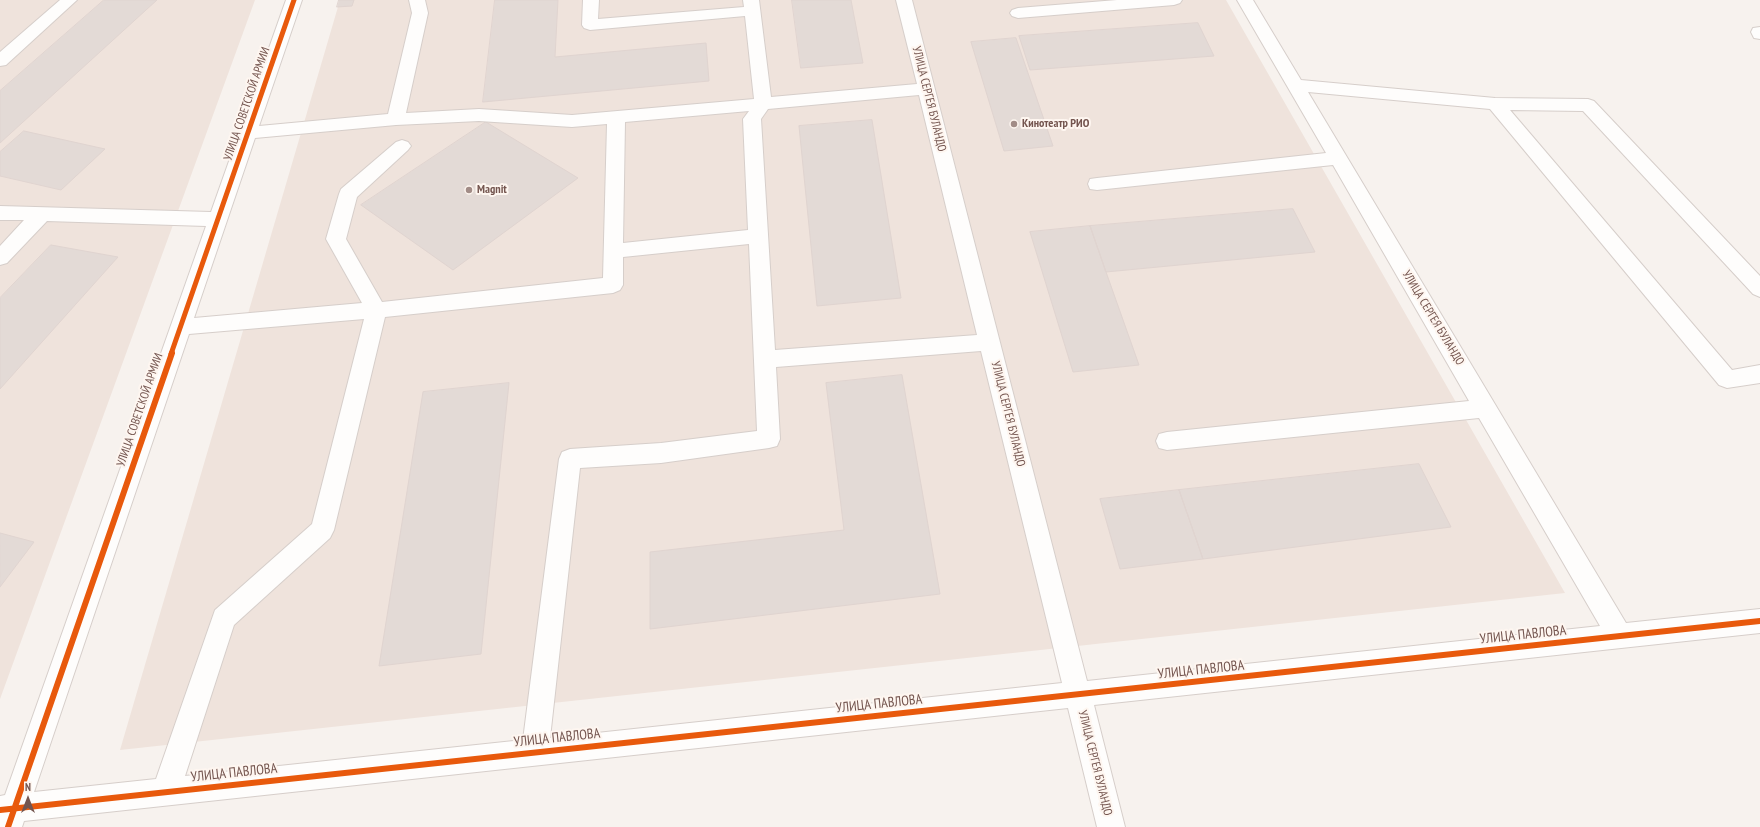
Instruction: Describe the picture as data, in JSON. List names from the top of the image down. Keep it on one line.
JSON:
{"streets":{"street":["УЛИЦА СЕРГЕЯ БУЛАНДО","УЛИЦА СОВЕТСКОЙ АРМИИ","УЛИЦА ПАВЛОВА"]},"crossings":[["УЛИЦА СЕРГЕЯ БУЛАНДО","УЛИЦА ПАВЛОВА"],["УЛИЦА СОВЕТСКОЙ АРМИИ","УЛИЦА ПАВЛОВА"]],"places":["Кинотеатр РИО","Magnit"],"north":"top"}
